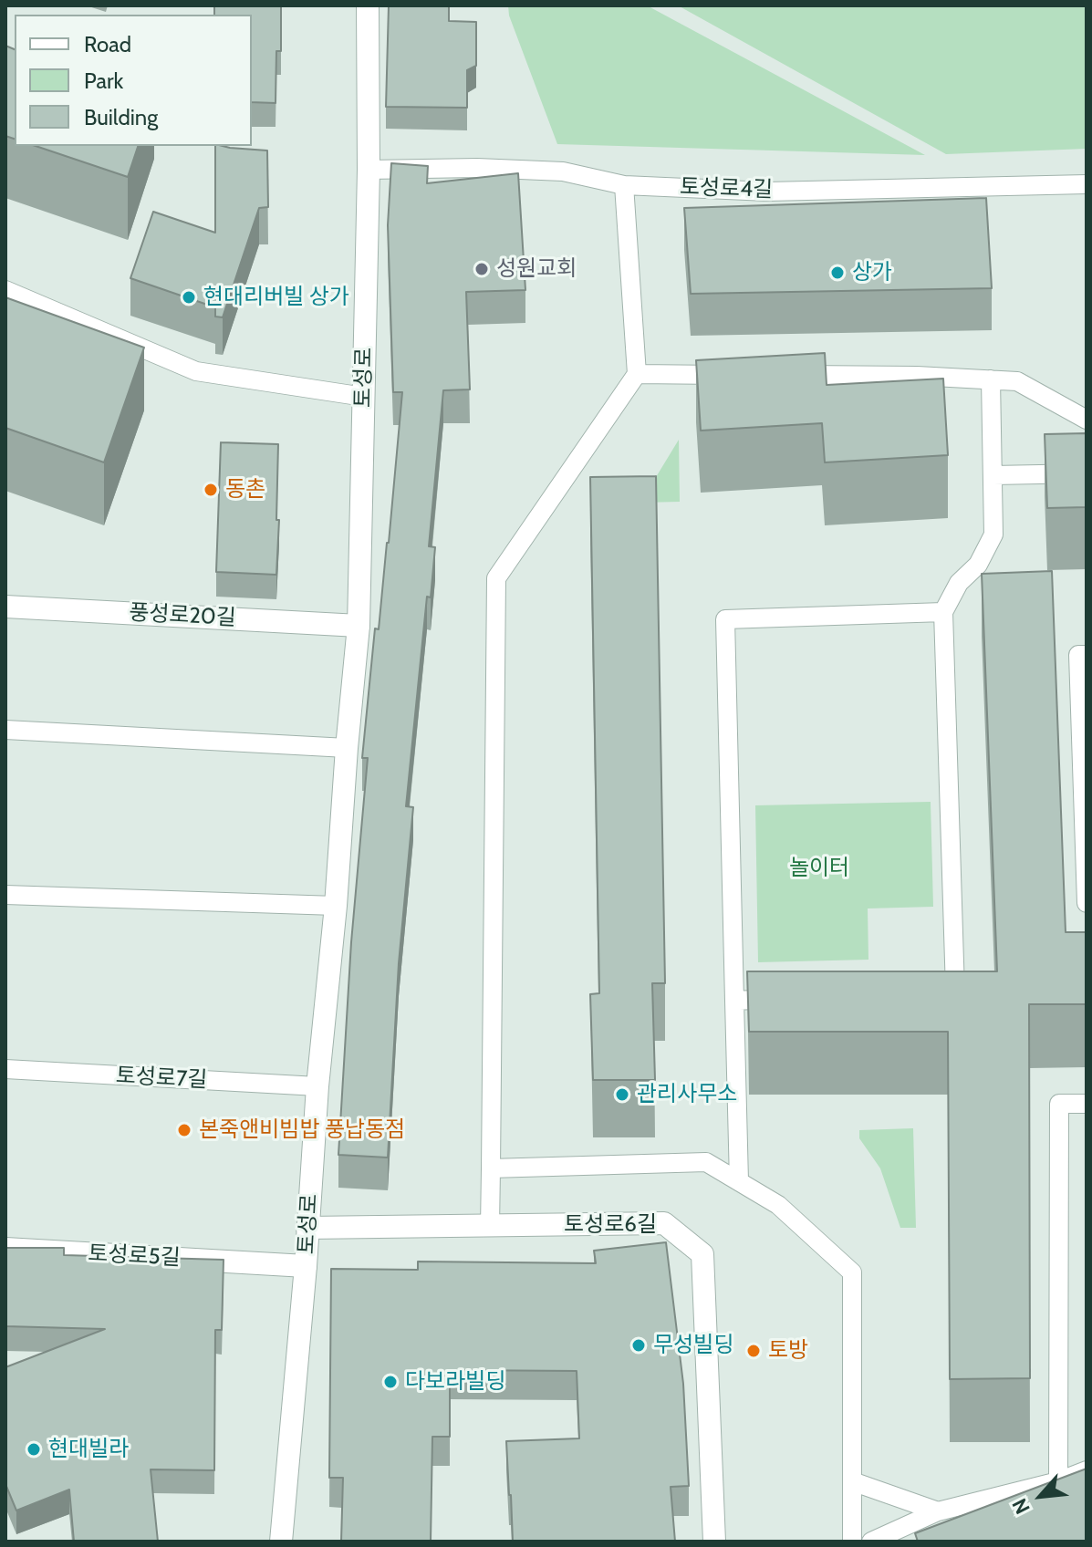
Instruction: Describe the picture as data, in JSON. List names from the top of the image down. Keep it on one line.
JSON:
{"streets":{"street":["토성로","풍성로20길","토성로6길","토성로5길"],"lane":["토성로4길","토성로7길"]},"crossings":[["토성로4길","토성로"],["토성로","풍성로20길"],["토성로","토성로7길"],["토성로","토성로6길"],["토성로","토성로5길"]],"parks":["놀이터"],"places":["성원교회","상가","현대리버빌 상가","동촌","관리사무소","본죽앤비빔밥 풍납동점","무성빌딩","토방","다보라빌딩","현대빌라"],"legend":["Road","Park","Building"],"north":"bottom left"}
